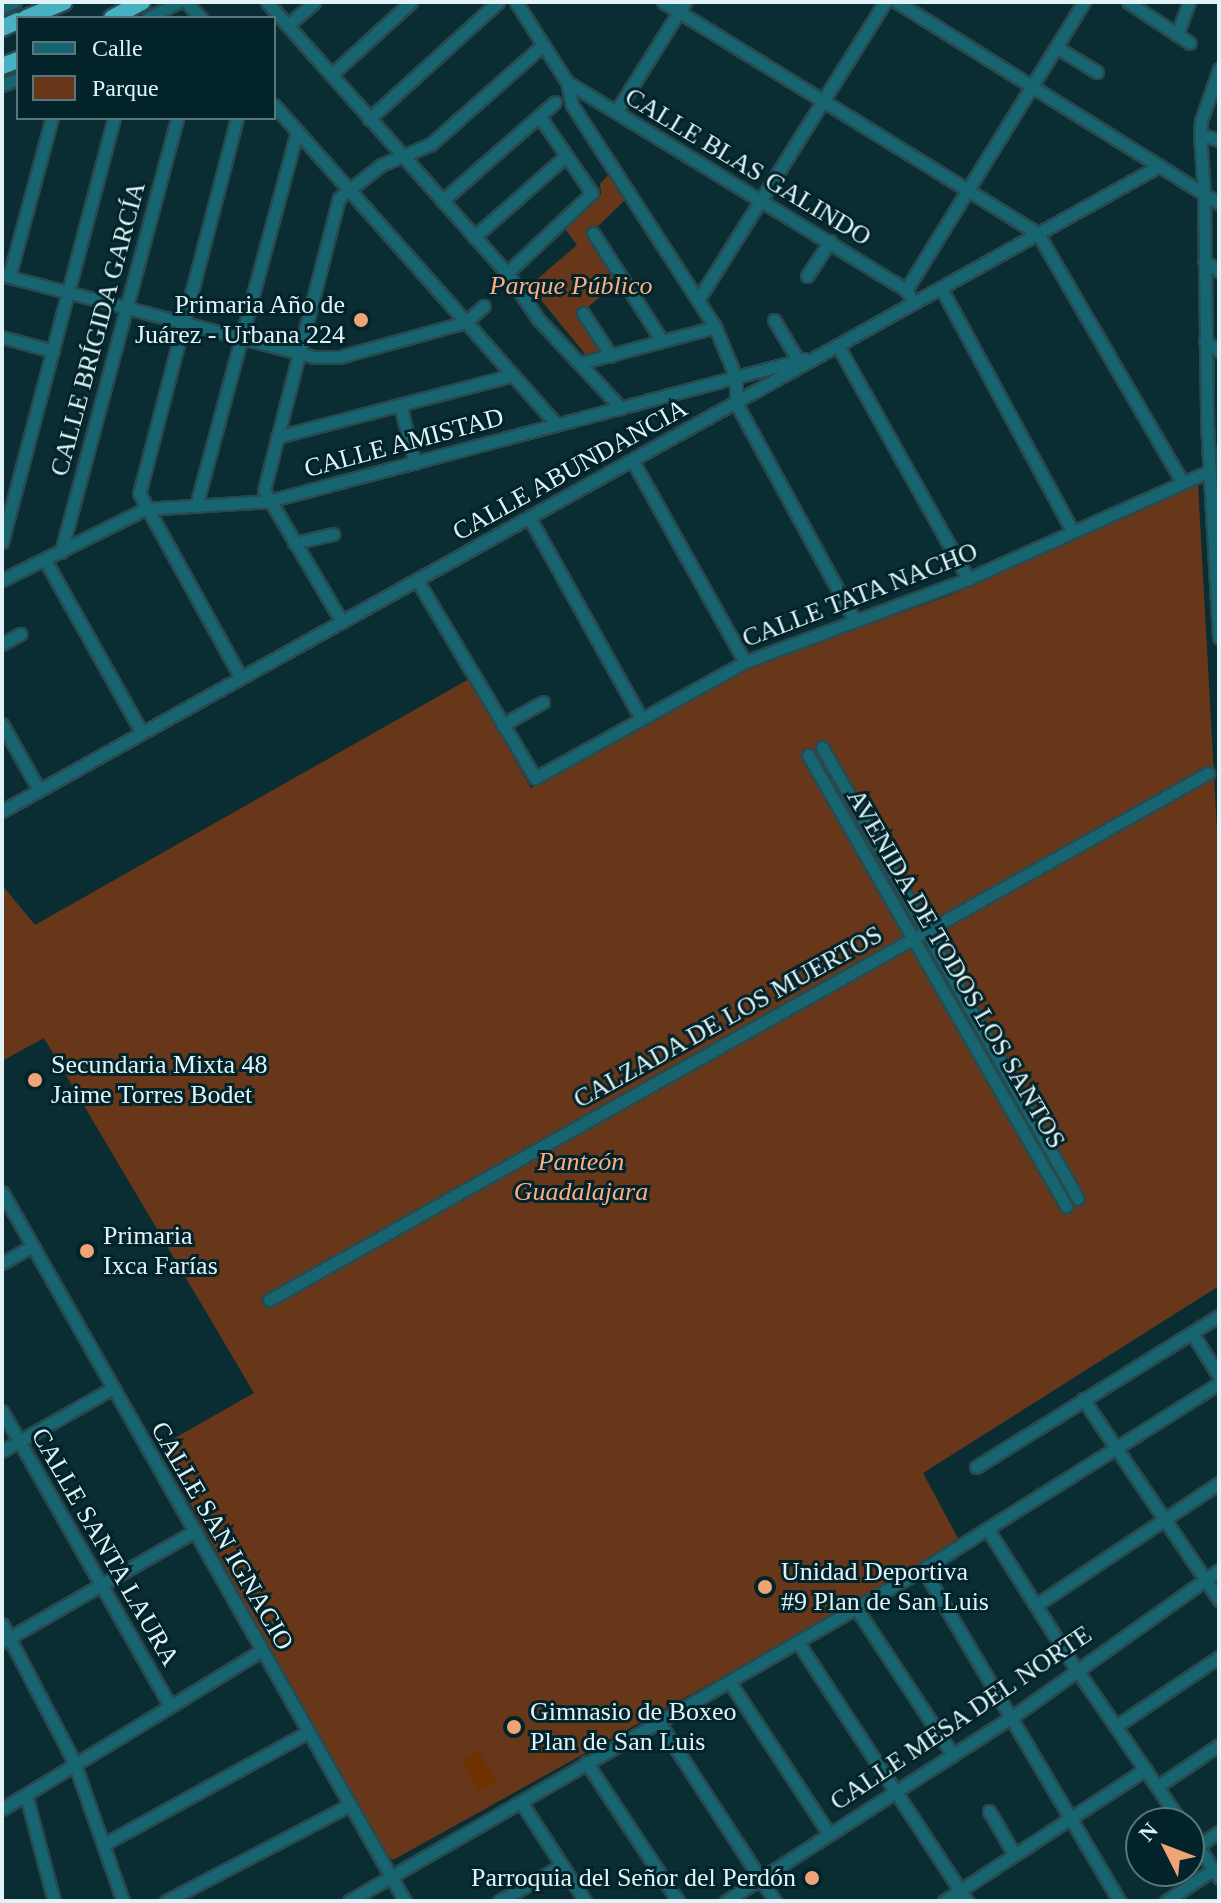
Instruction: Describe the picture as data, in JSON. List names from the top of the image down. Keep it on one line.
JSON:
{"streets":{"street":["CALLE BLAS GALINDO","CALLE BRÍGIDA GARCÍA","CALLE AMISTAD","CALLE ABUNDANCIA","CALLE TATA NACHO","AVENIDA DE TODOS LOS SANTOS","CALZADA DE LOS MUERTOS","CALLE SAN IGNACIO","CALLE SANTA LAURA","CALLE MESA DEL NORTE"]},"crossings":[["CALLE BRÍGIDA GARCÍA","CALLE AMISTAD"],["CALLE AMISTAD","CALLE ABUNDANCIA"],["AVENIDA DE TODOS LOS SANTOS","CALZADA DE LOS MUERTOS"]],"parks":["Parque Público","Panteón Guadalajara"],"places":["Primaria Año de Juárez - Urbana 224","Secundaria Mixta 48 Jaime Torres Bodet","Primaria Ixca Farías","Unidad Deportiva #9 Plan de San Luis","Gimnasio de Boxeo Plan de San Luis","Parroquia del Señor del Perdón"],"legend":["Calle","Parque"],"north":"top left"}
